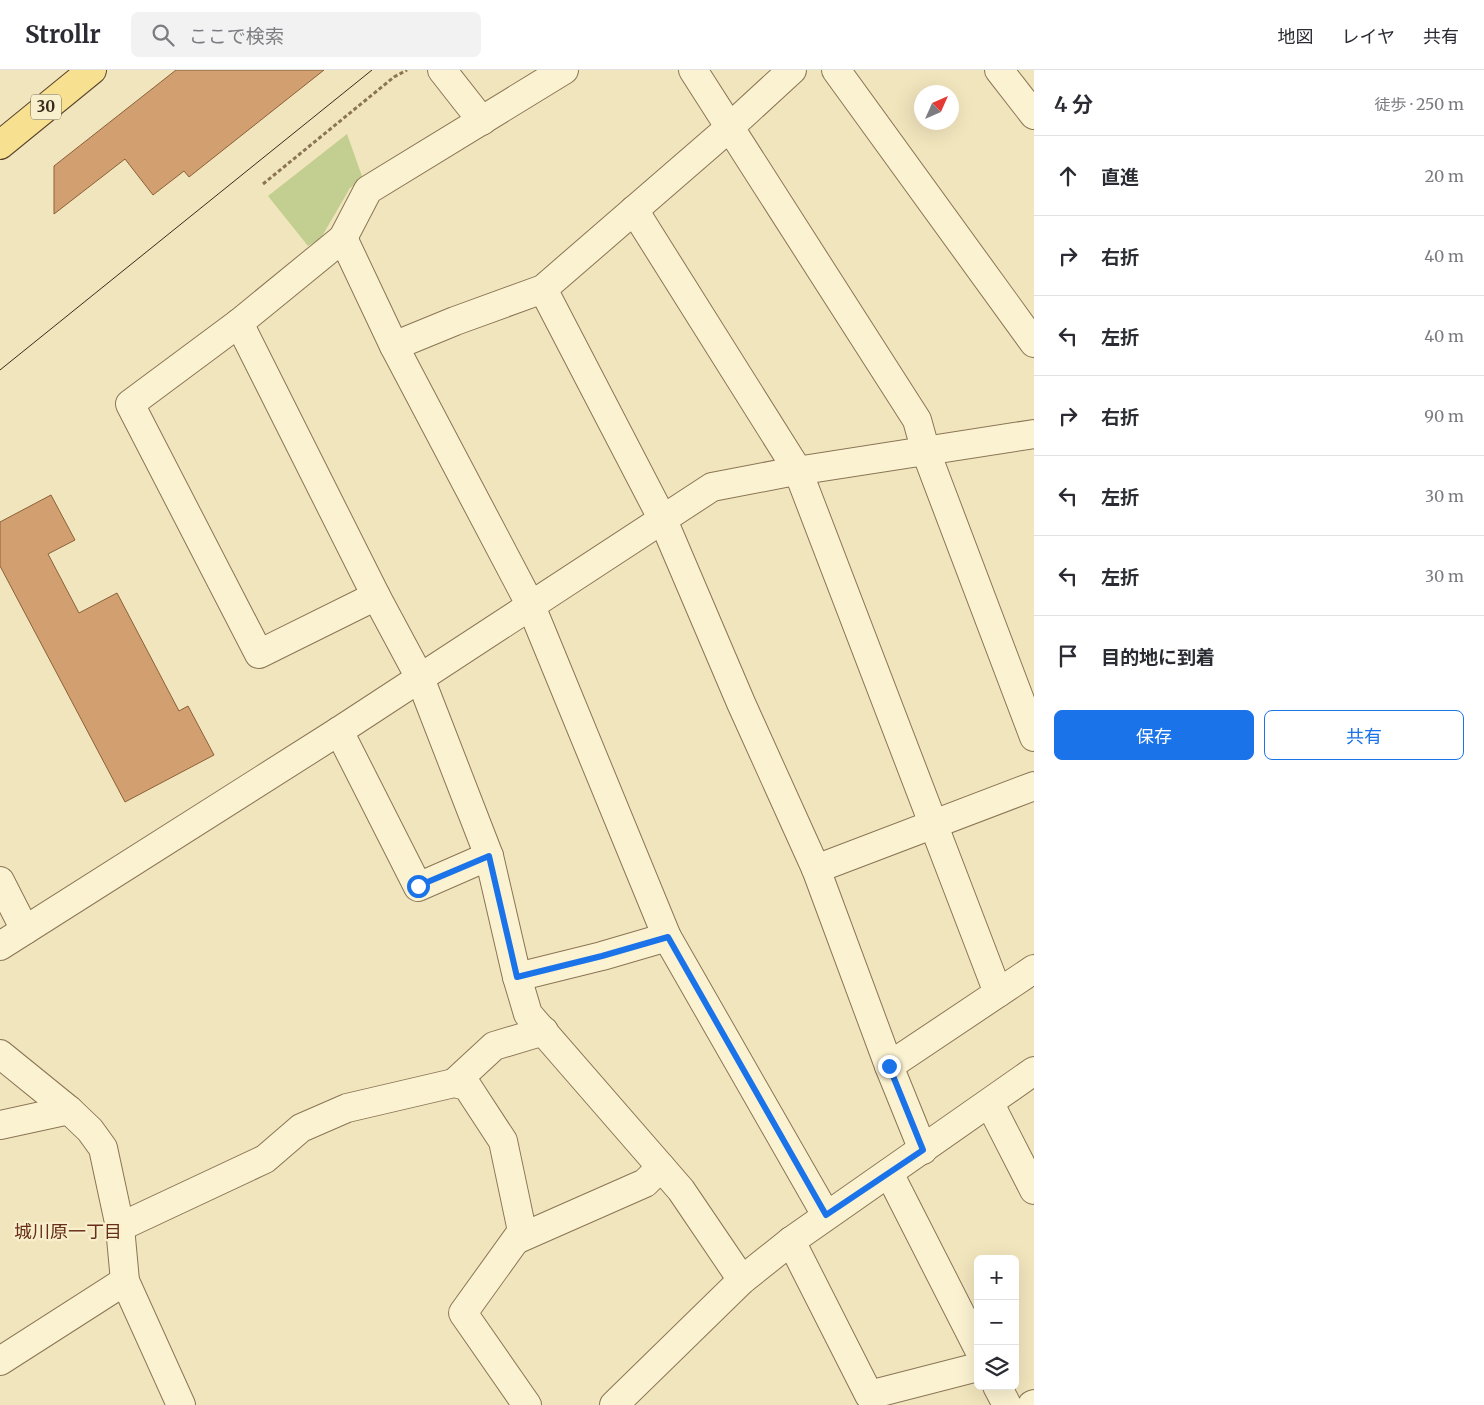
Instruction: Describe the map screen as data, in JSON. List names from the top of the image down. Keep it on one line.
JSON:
{"streets":{"main road":["30"]},"districts":["城川原一丁目"],"north":"top right","page":{"header":"Strollr","search":"ここで検索","nav":["地図","レイヤ","共有"],"heading":["4 分","徒歩 · 250 m"],"list":[["直進","20 m"],["右折","40 m"],["左折","40 m"],["右折","90 m"],["左折","30 m"],["左折","30 m"],"目的地に到着"],"buttons":["保存","共有"],"map_buttons":["+","−"]}}
